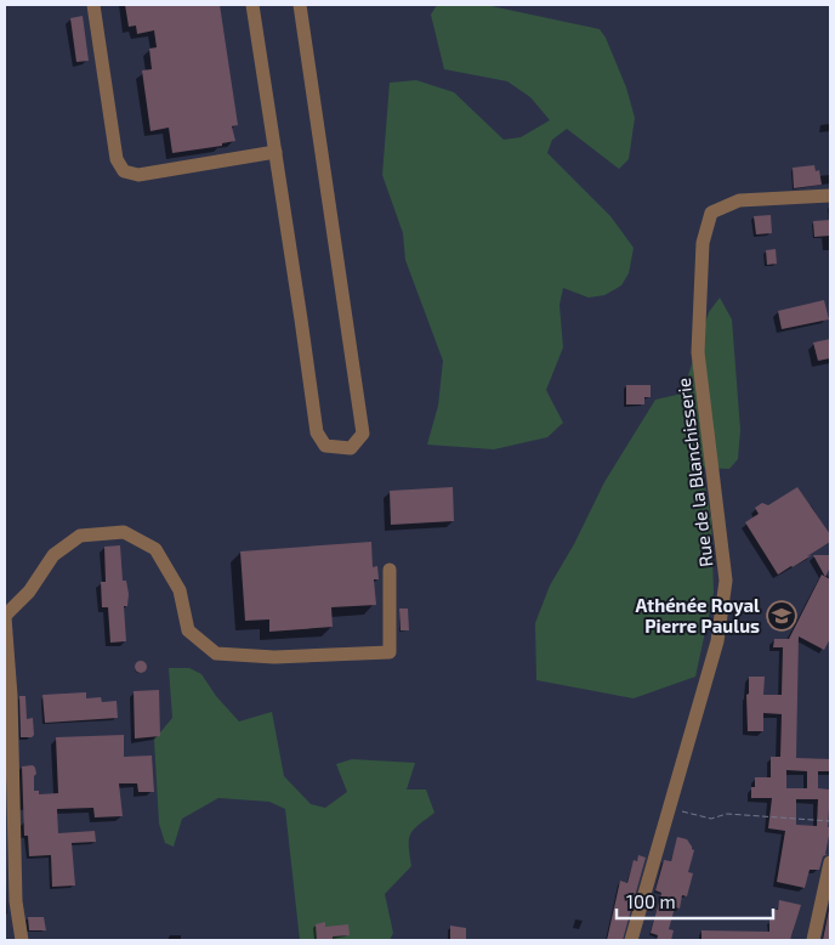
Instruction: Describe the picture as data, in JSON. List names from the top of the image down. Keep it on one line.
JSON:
{"streets":{"street":["Rue de la Blanchisserie"]},"places":{"school or university":["Athénée Royal Pierre Paulus"]},"scale_bar":"100 m"}
